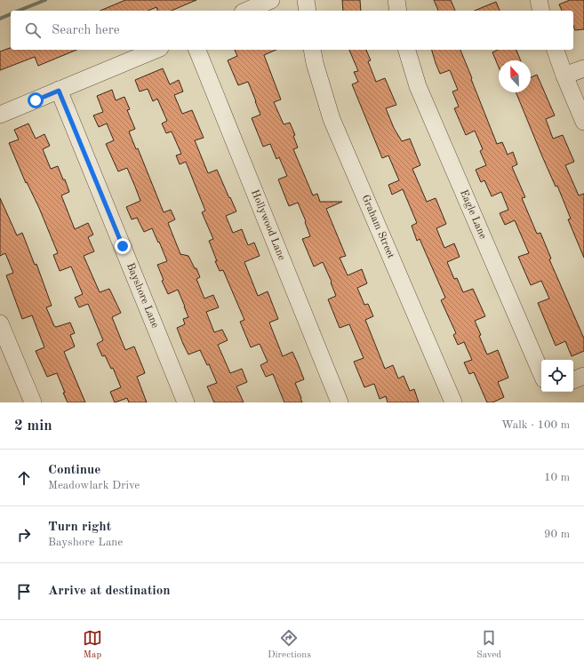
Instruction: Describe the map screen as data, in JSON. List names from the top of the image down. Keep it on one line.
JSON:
{"streets":{"street":["Eagle Lane","Hollywood Lane","Graham Street","Bayshore Lane"]},"north":"top","page":{"search":"Search here","heading":["2 min","Walk · 100 m"],"list":[["Continue","Meadowlark Drive","10 m"],["Turn right","Bayshore Lane","90 m"],"Arrive at destination"],"nav":["Map","Directions","Saved"]}}
